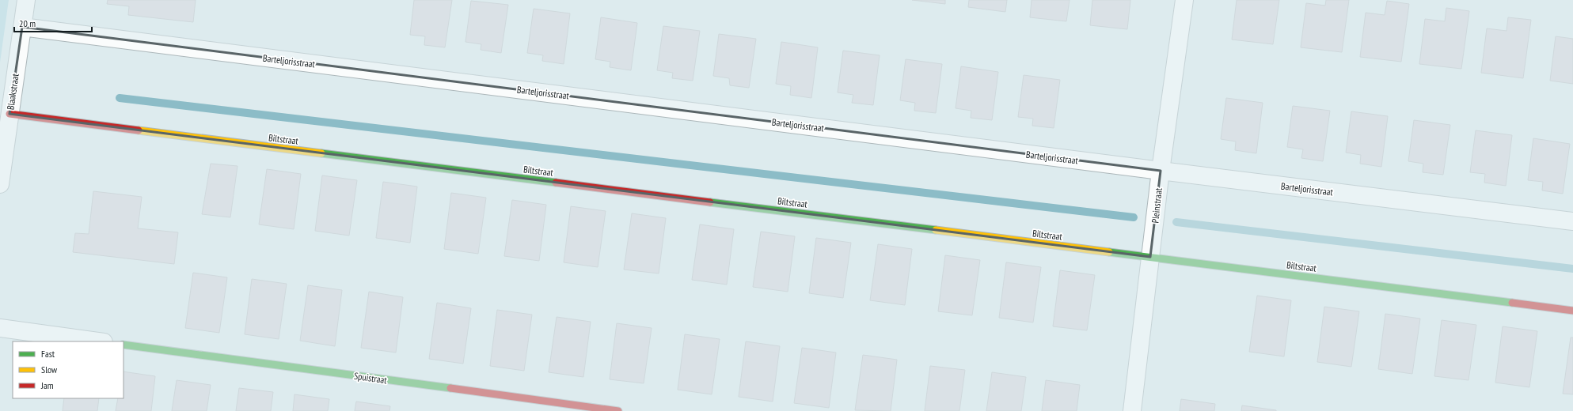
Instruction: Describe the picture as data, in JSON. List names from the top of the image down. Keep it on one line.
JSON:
{"streets":{"street":["Barteljorisstraat","Blaakstraat","Biltstraat","Pleinstraat","Spuistraat"]},"crossings":[["Barteljorisstraat","Blaakstraat"],["Barteljorisstraat","Pleinstraat"],["Blaakstraat","Biltstraat"],["Biltstraat","Pleinstraat"]],"legend":["Fast","Slow","Jam"],"scale_bar":"20 m"}
